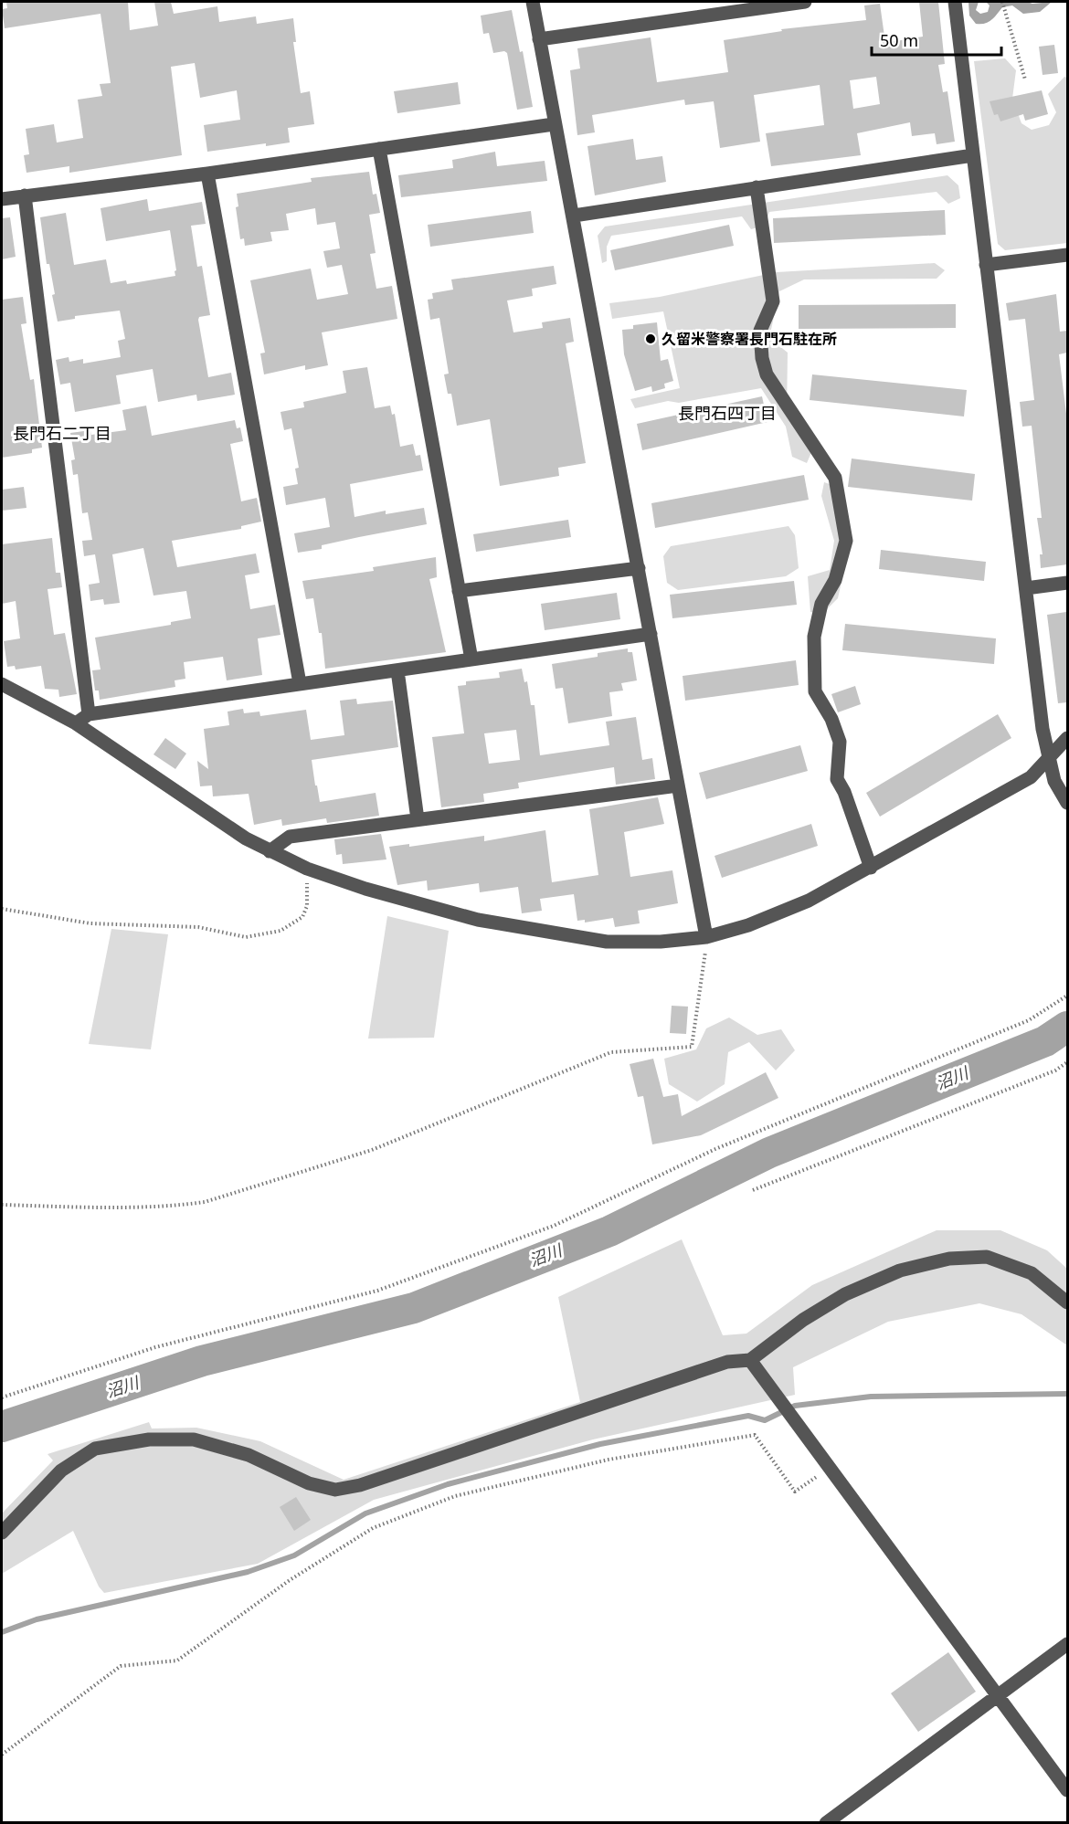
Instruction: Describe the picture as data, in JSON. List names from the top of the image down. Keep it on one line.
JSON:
{"districts":["長門石四丁目","長門石二丁目"],"water":["沼川"],"places":["久留米警察署長門石駐在所"],"scale_bar":"50 m"}
